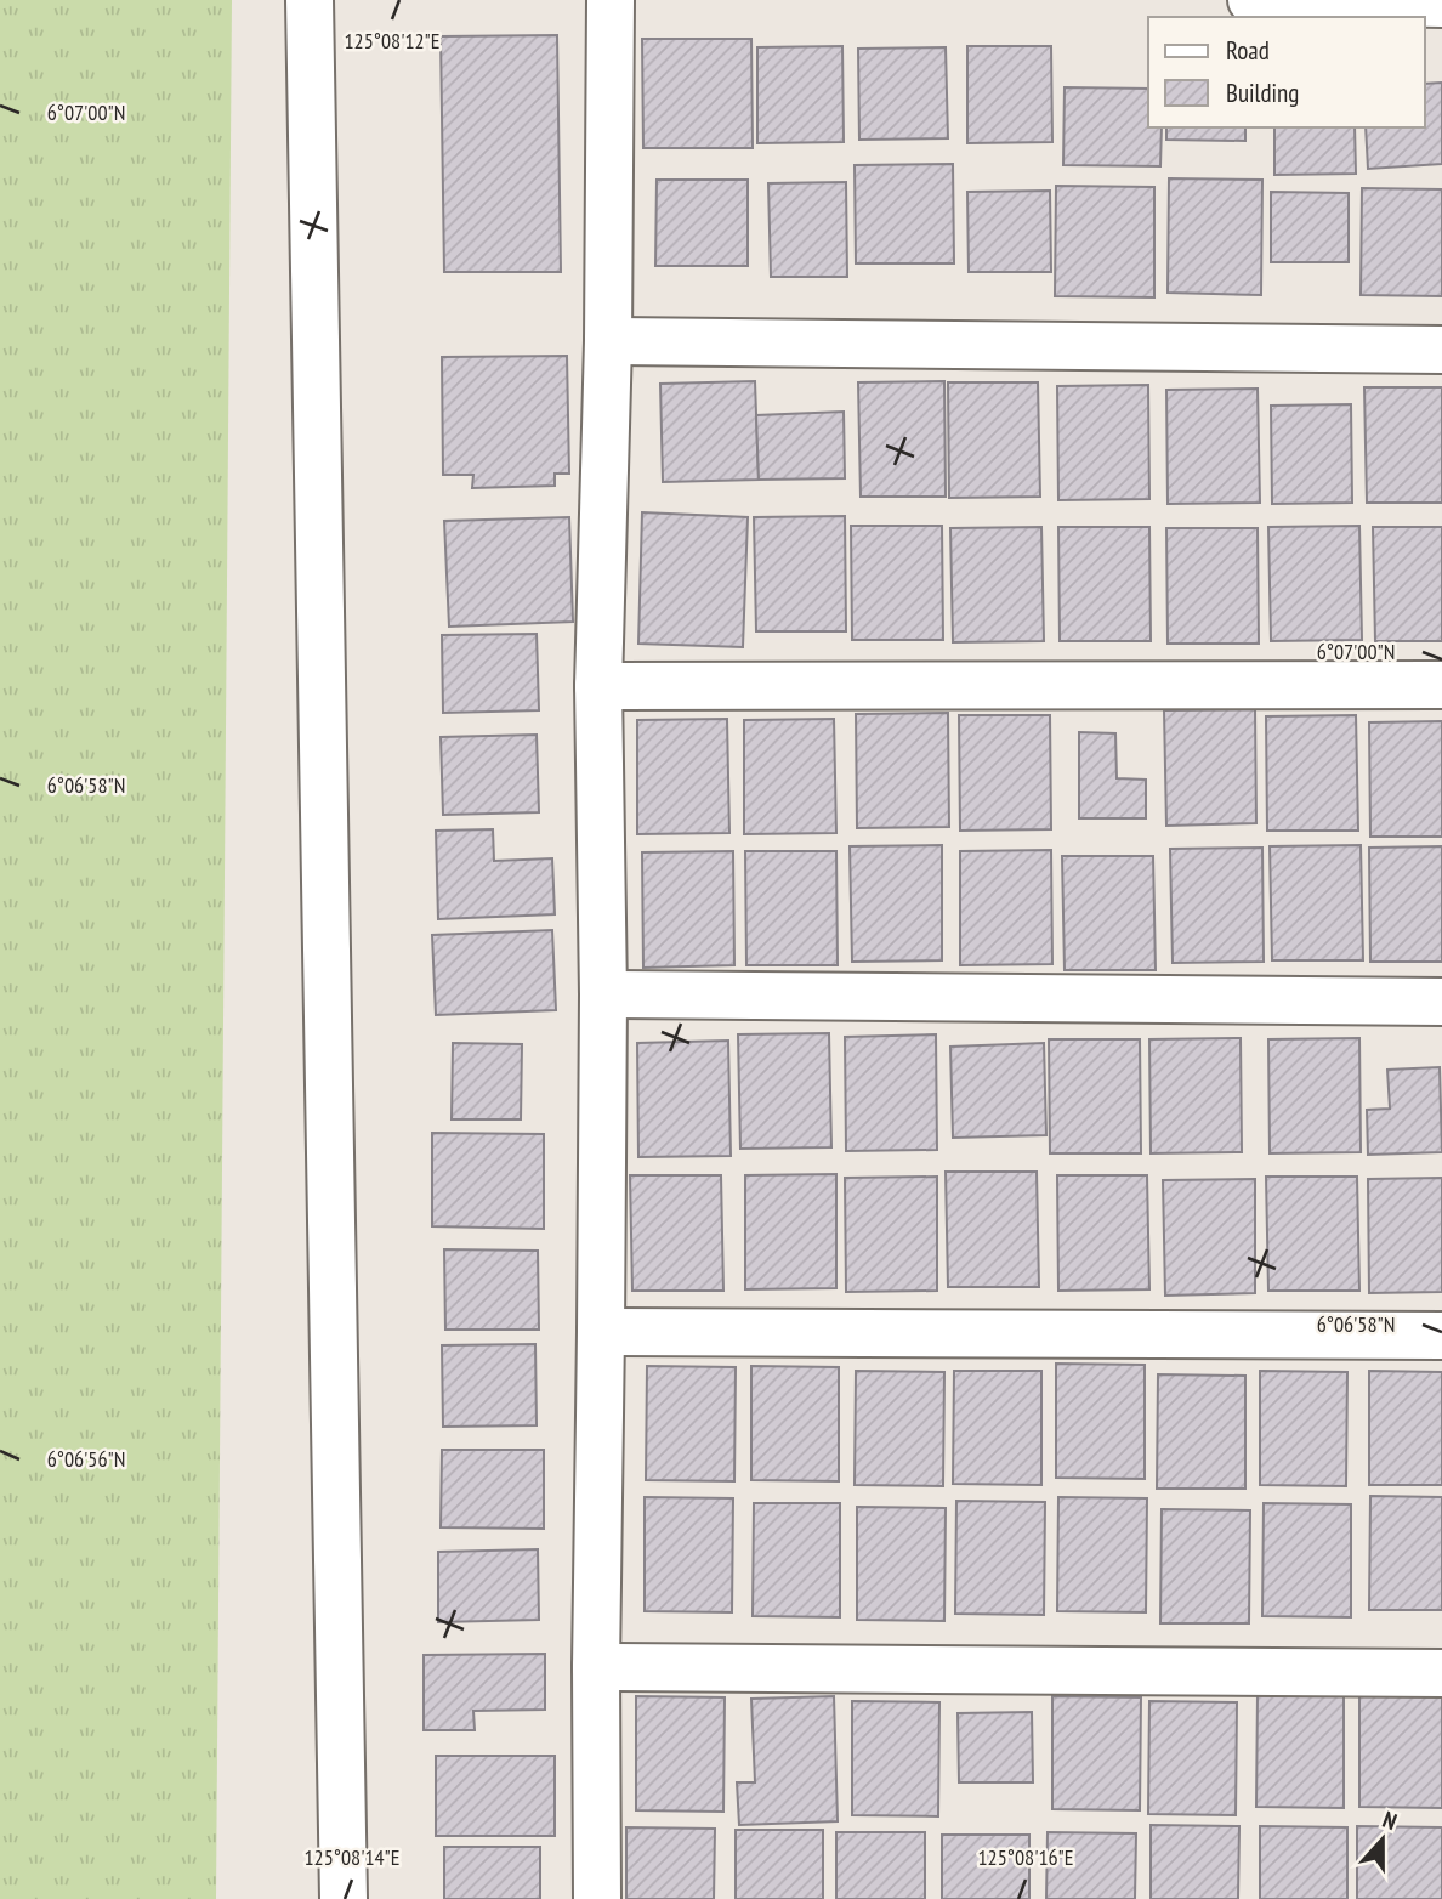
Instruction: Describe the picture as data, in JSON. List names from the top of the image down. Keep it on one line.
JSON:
{"legend":["Road","Building"],"north":"top","coordinates":["125°08'12\"E","6°07'00\"N","6°06'58\"N","6°06'56\"N","125°08'14\"E","125°08'16\"E"]}
